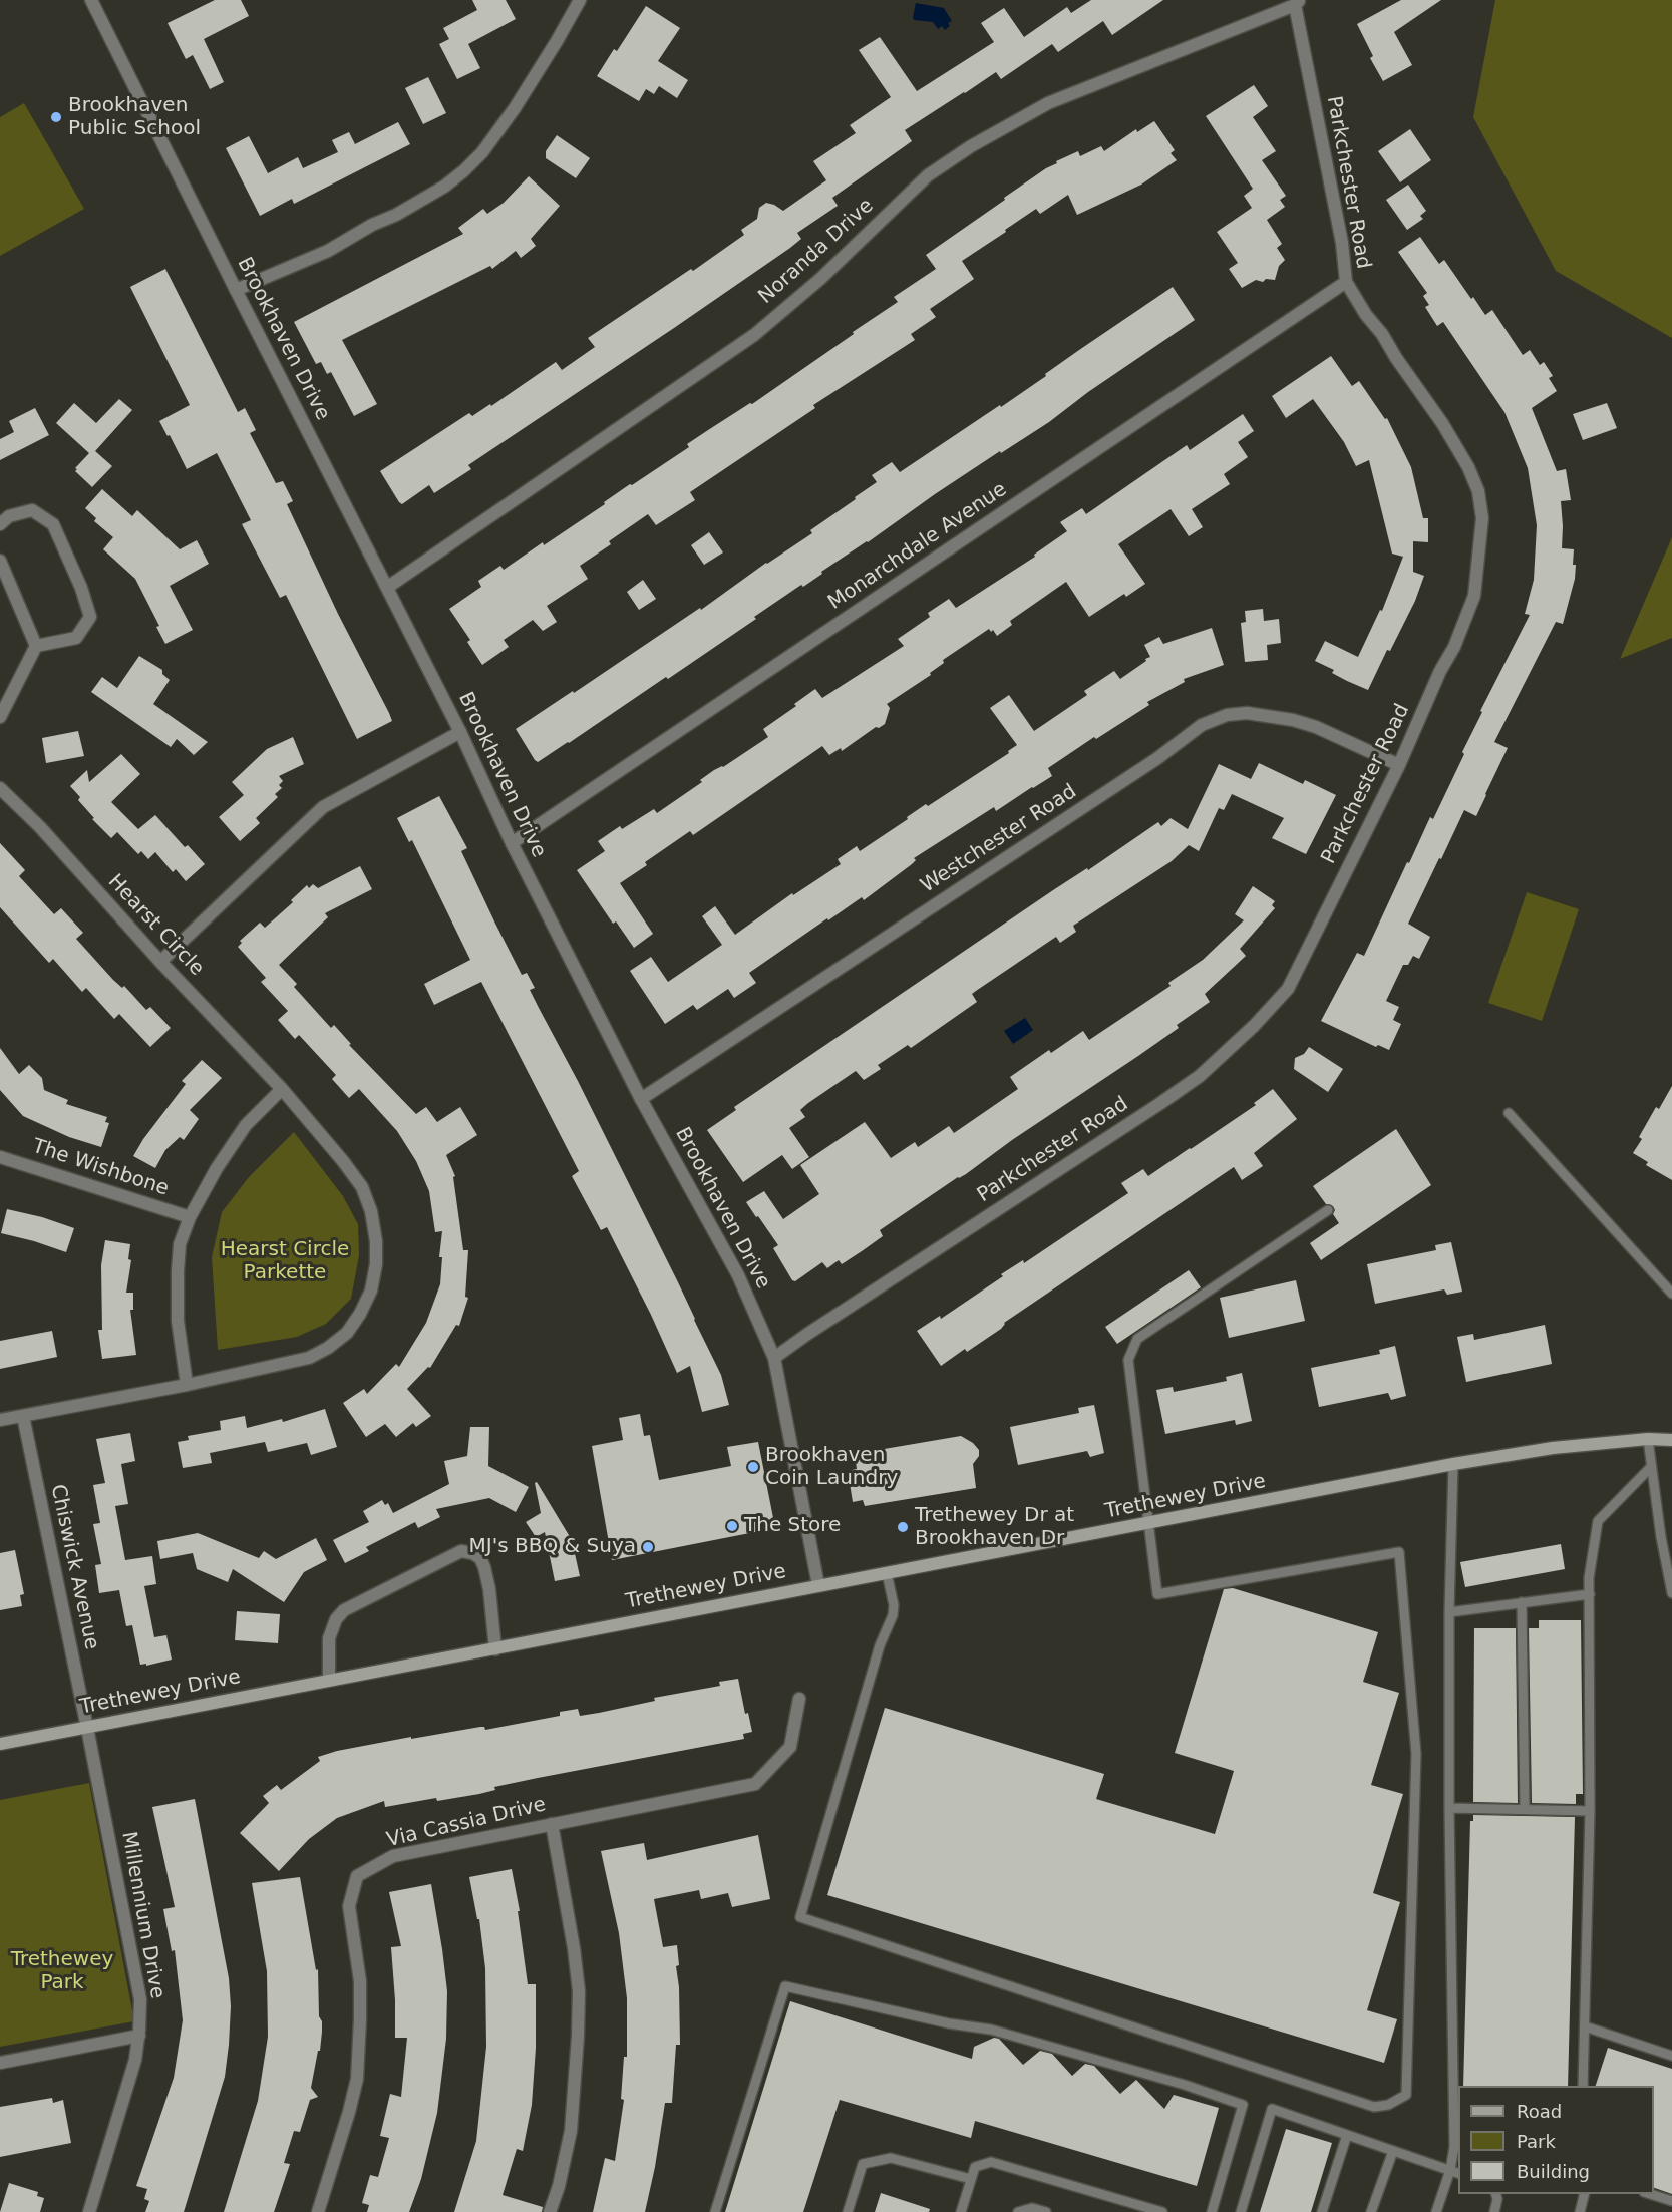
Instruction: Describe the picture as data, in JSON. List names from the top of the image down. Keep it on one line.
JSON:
{"streets":{"main road":["Trethewey Drive"],"street":["Parkchester Road","Noranda Drive","Brookhaven Drive","Monarchdale Avenue","Westchester Road","Hearst Circle","The Wishbone","Chiswick Avenue","Via Cassia Drive","Millennium Drive"]},"crossings":[["Parkchester Road","Noranda Drive"],["Parkchester Road","Brookhaven Drive"],["Parkchester Road","Monarchdale Avenue"],["Parkchester Road","Westchester Road"],["Noranda Drive","Brookhaven Drive"],["Brookhaven Drive","Monarchdale Avenue"],["Brookhaven Drive","Westchester Road"],["Brookhaven Drive","Trethewey Drive"],["Hearst Circle","Chiswick Avenue"],["Trethewey Drive","Chiswick Avenue"],["Trethewey Drive","Millennium Drive"],["Chiswick Avenue","Millennium Drive"]],"parks":["Hearst Circle Parkette","Trethewey Park"],"places":["Brookhaven Public School","Brookhaven Coin Laundry","The Store","Trethewey Dr at Brookhaven Dr","MJ's BBQ & Suya"],"legend":["Road","Park","Building"]}
